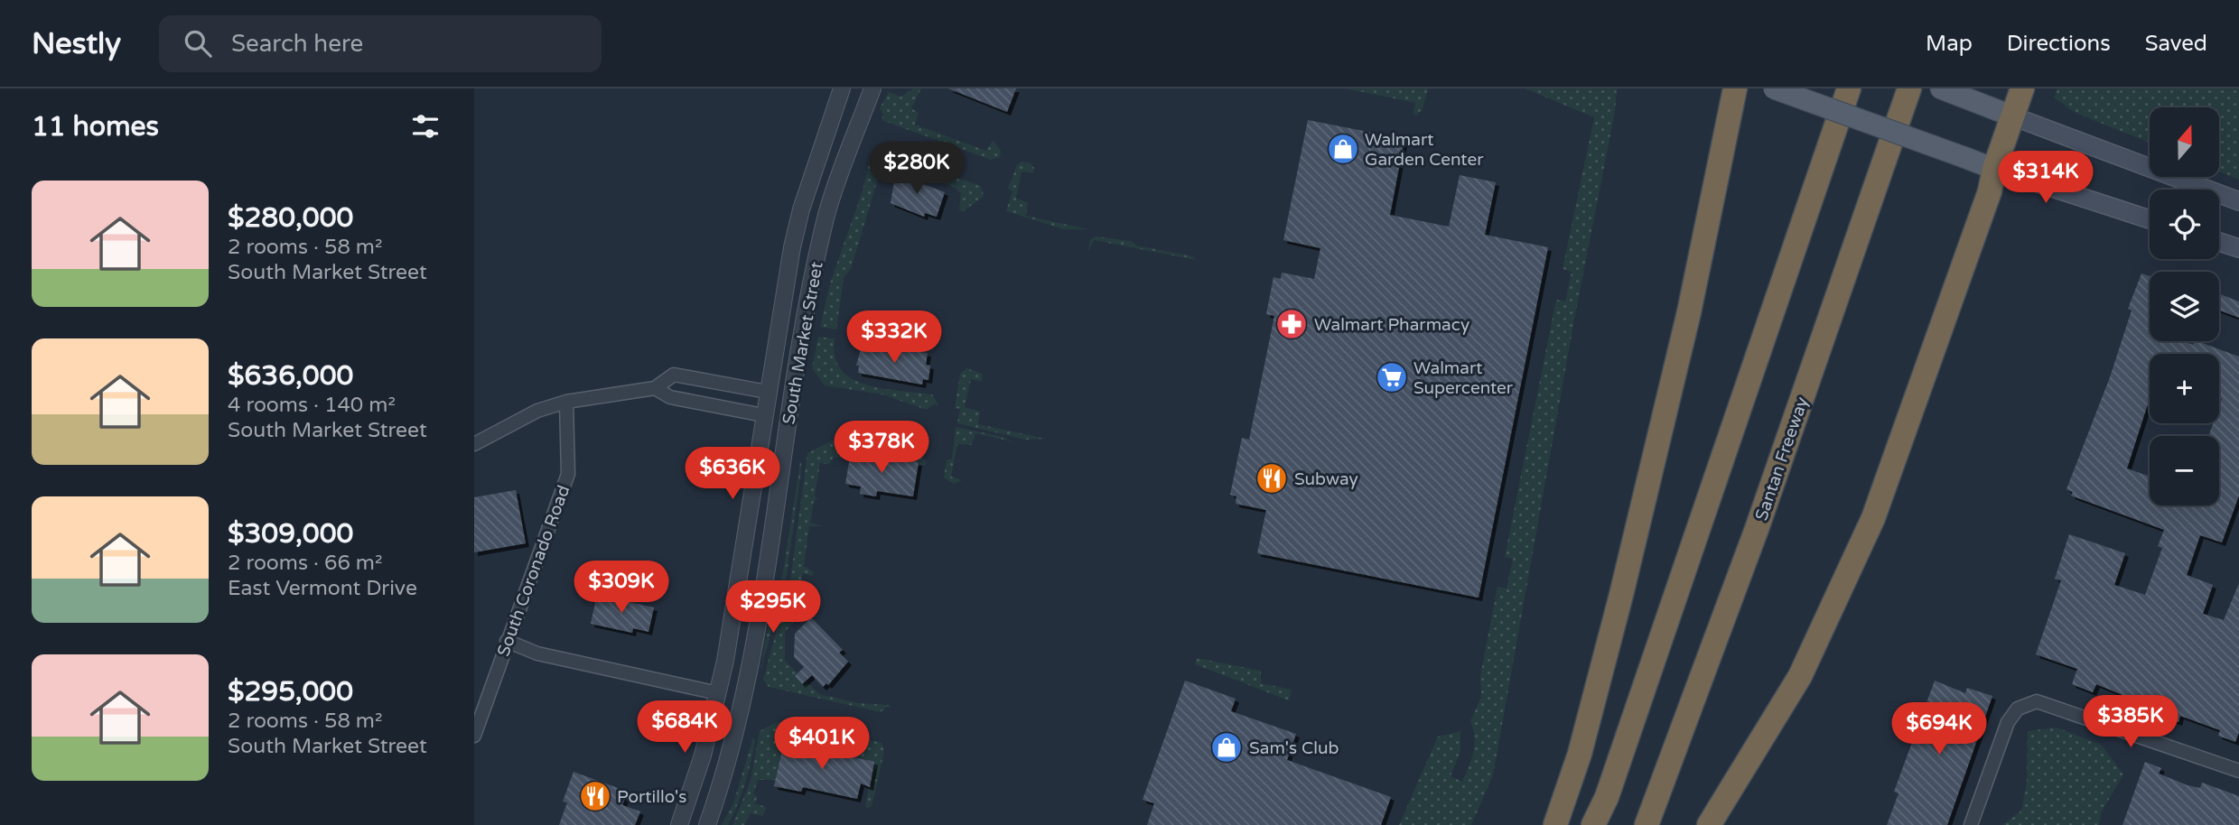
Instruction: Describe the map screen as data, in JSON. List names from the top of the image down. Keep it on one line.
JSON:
{"streets":{"highway":["Santan Freeway"],"street":["South Market Street","South Coronado Road"]},"places":{"shop":["Walmart Garden Center","Sam's Club"],"pharmacy":["Walmart Pharmacy"],"supermarket":["Walmart Supercenter"],"restaurant":["Subway","Portillo's"]},"north":"top","page":{"header":"Nestly","search":"Search here","nav":["Map","Directions","Saved"],"heading":"11 homes","map_buttons":["+","−"],"price":["$280K","$314K","$332K","$378K","$636K","$309K","$295K","$385K","$684K","$694K","$401K"],"list":[{"name":"$280,000","note":"2 rooms · 58 m² · South Market Street"},{"name":"$636,000","note":"4 rooms · 140 m² · South Market Street"},{"name":"$309,000","note":"2 rooms · 66 m² · East Vermont Drive"},{"name":"$295,000","note":"2 rooms · 58 m² · South Market Street"}]}}
